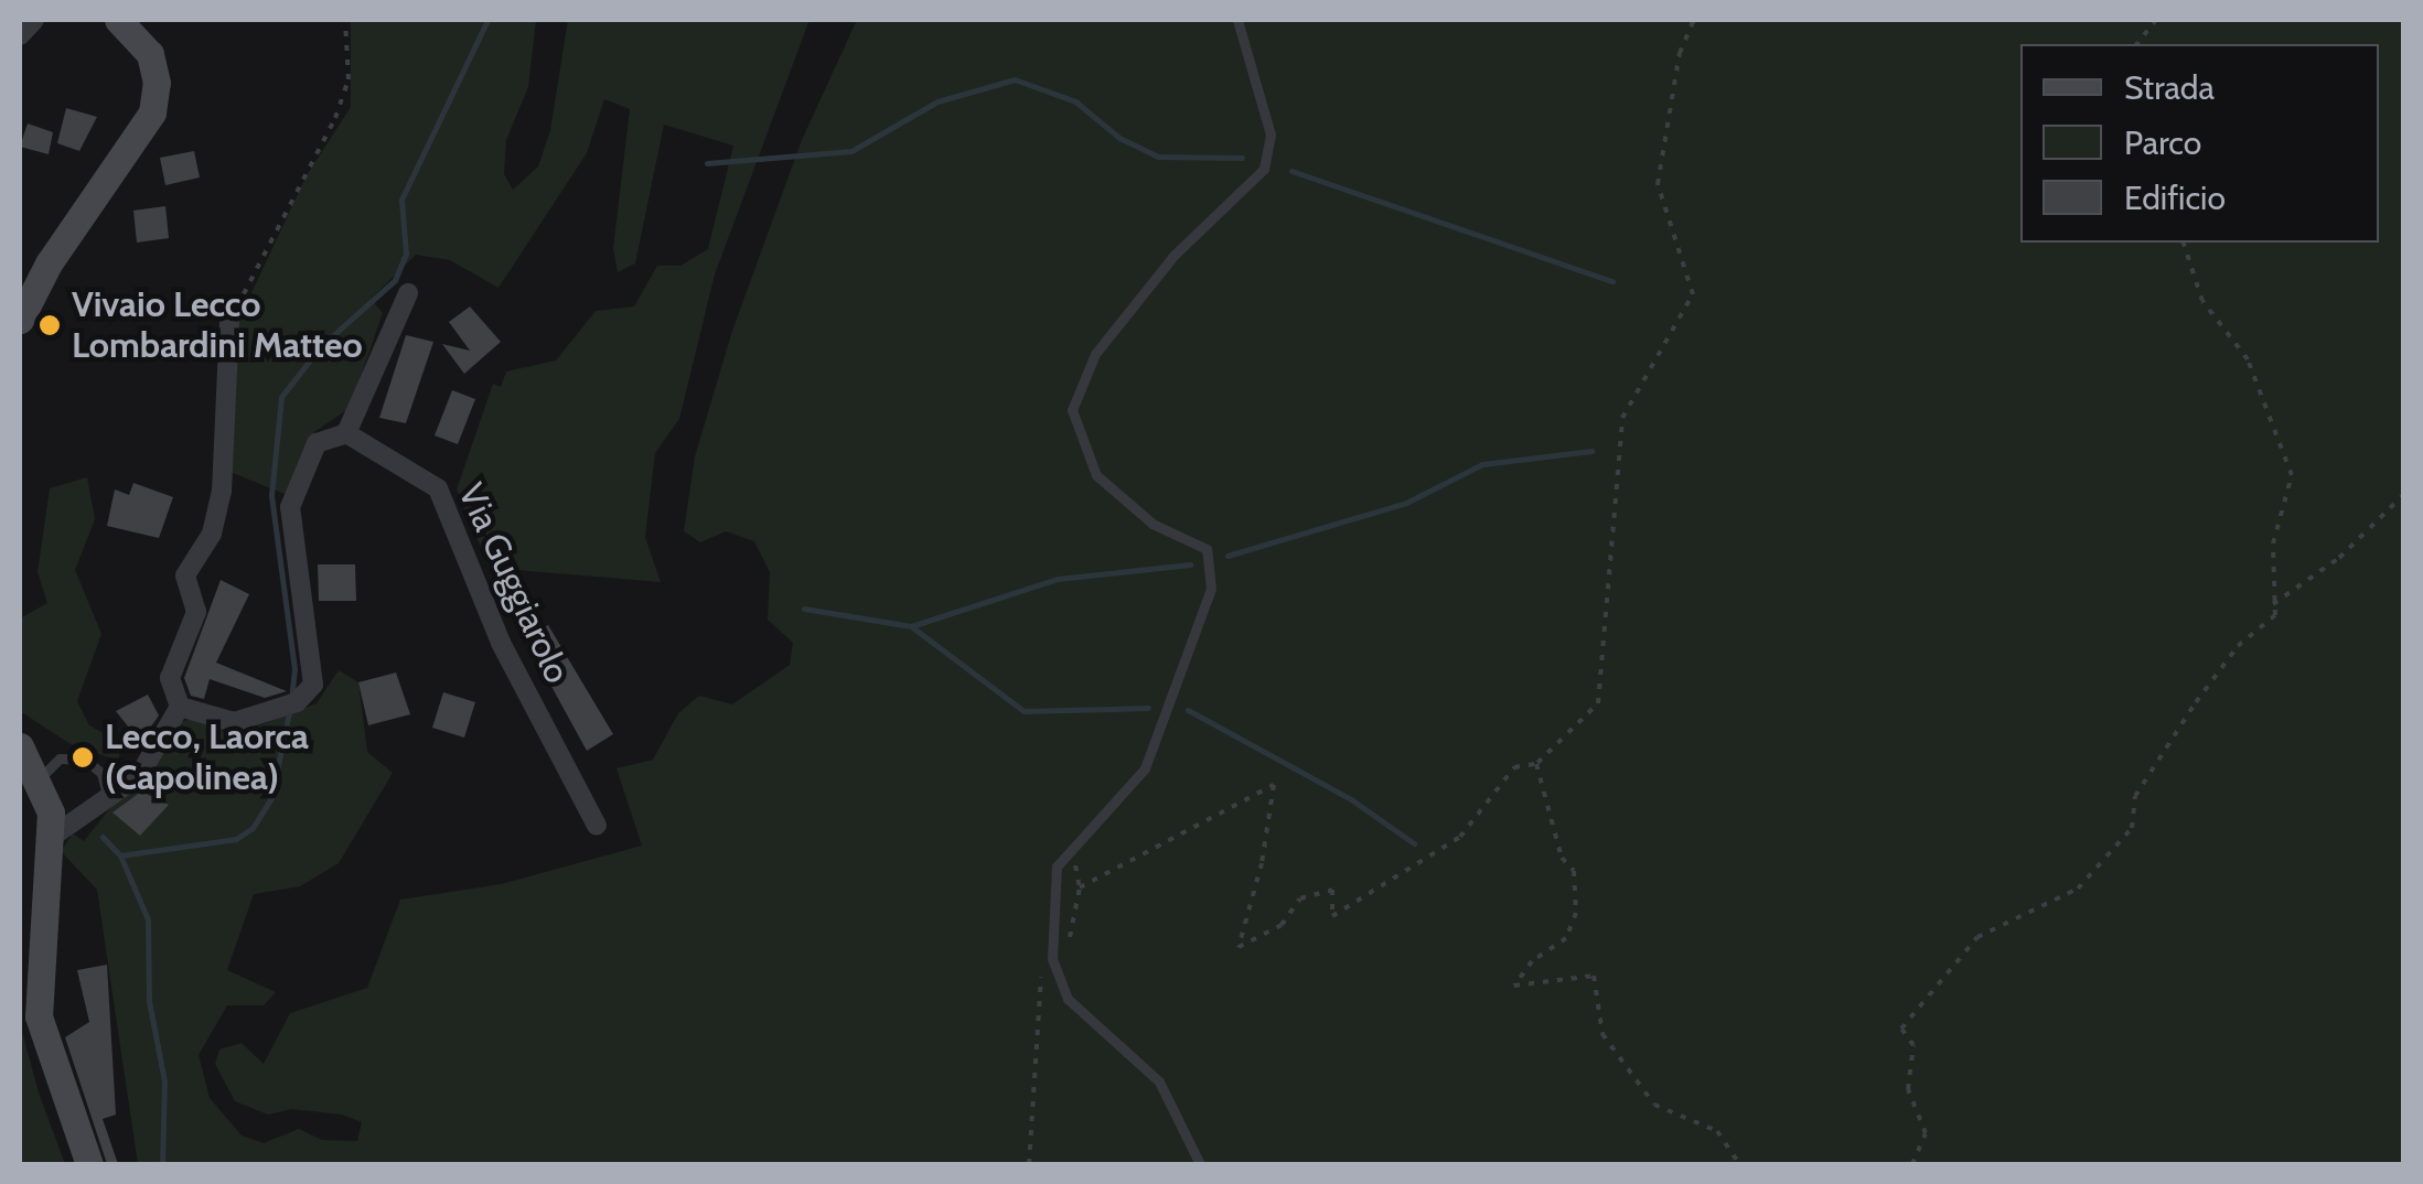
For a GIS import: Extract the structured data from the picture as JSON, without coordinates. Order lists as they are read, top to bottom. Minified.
{"streets":{"street":["Via Guggiarolo"]},"places":["Vivaio Lecco Lombardini Matteo","Lecco, Laorca (Capolinea)"],"legend":["Strada","Parco","Edificio"]}
